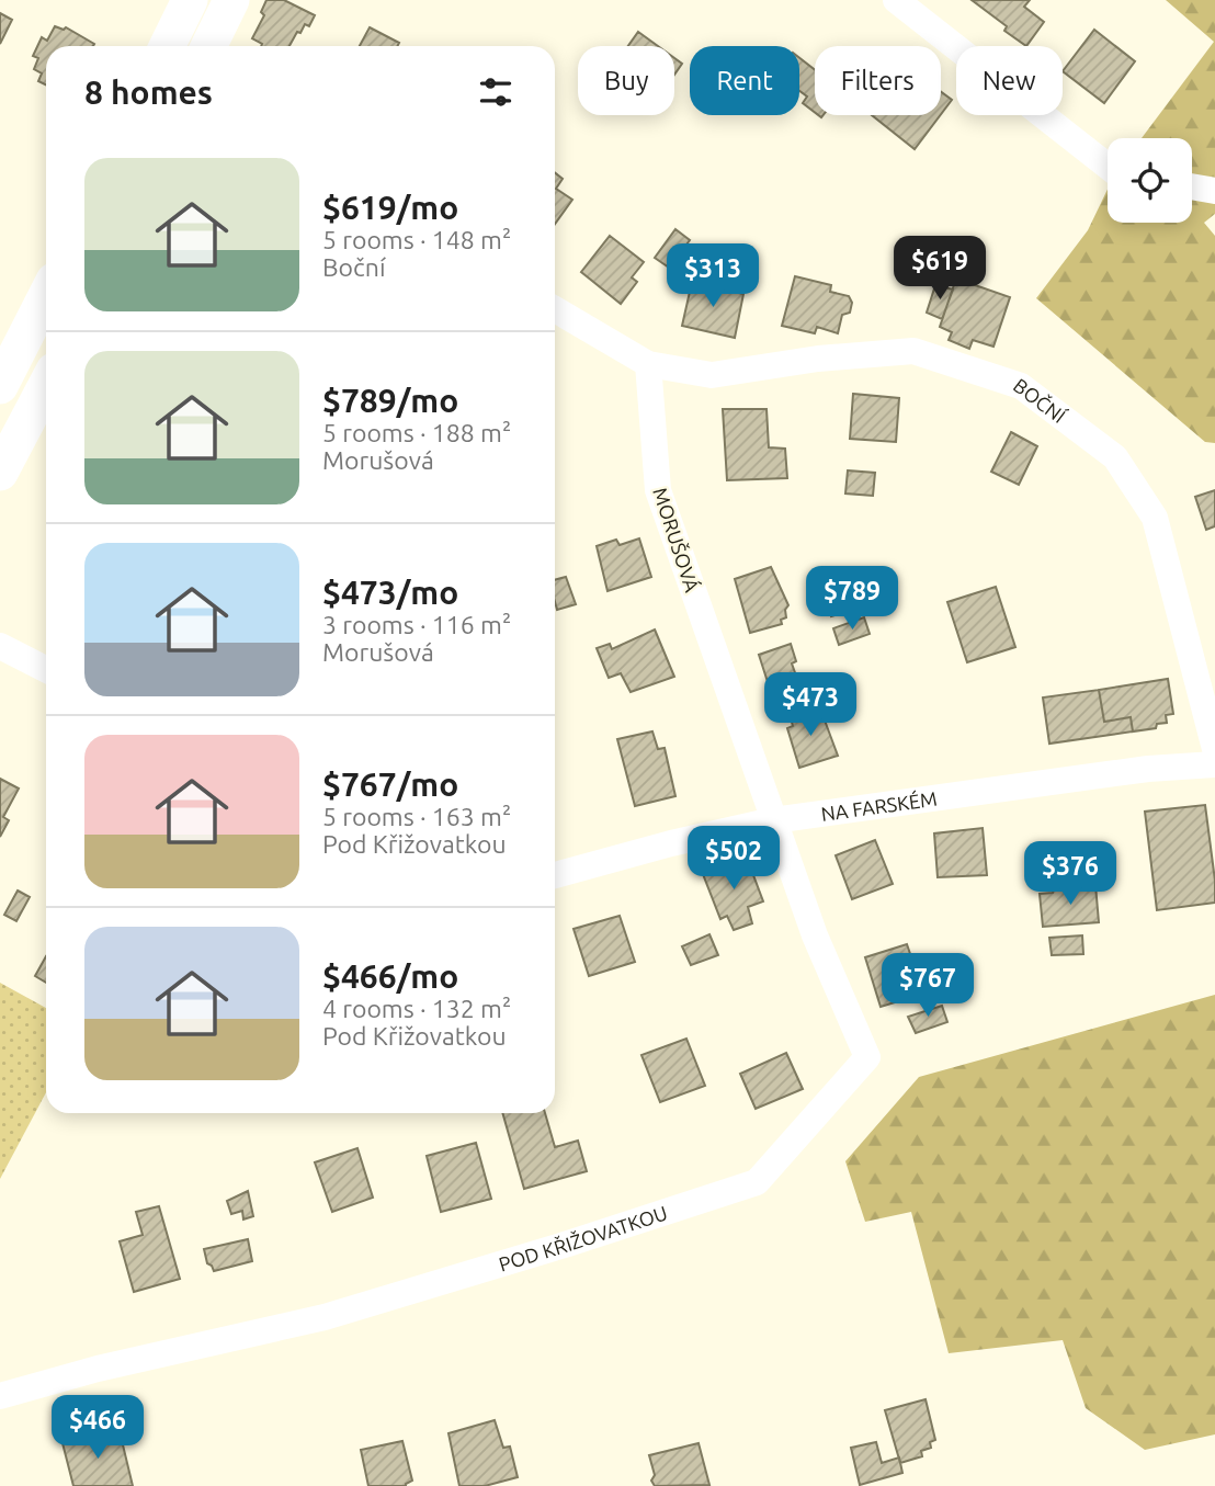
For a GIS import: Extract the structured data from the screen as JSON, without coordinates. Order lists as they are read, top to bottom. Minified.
{"streets":{"street":["BOČNÍ","MORUŠOVÁ","NA FARSKÉM","POD KŘIŽOVATKOU"]},"crossings":[["BOČNÍ","MORUŠOVÁ"],["MORUŠOVÁ","NA FARSKÉM"],["MORUŠOVÁ","POD KŘIŽOVATKOU"],["NA FARSKÉM","POD KŘIŽOVATKOU"]],"page":{"chip":["Buy","Rent","Filters","New"],"heading":"8 homes","list":[{"name":"$619/mo","note":"5 rooms · 148 m² · Boční"},{"name":"$789/mo","note":"5 rooms · 188 m² · Morušová"},{"name":"$473/mo","note":"3 rooms · 116 m² · Morušová"},{"name":"$767/mo","note":"5 rooms · 163 m² · Pod Křižovatkou"},{"name":"$466/mo","note":"4 rooms · 132 m² · Pod Křižovatkou"}],"price":["$619","$313","$789","$473","$502","$376","$767","$466"]}}
